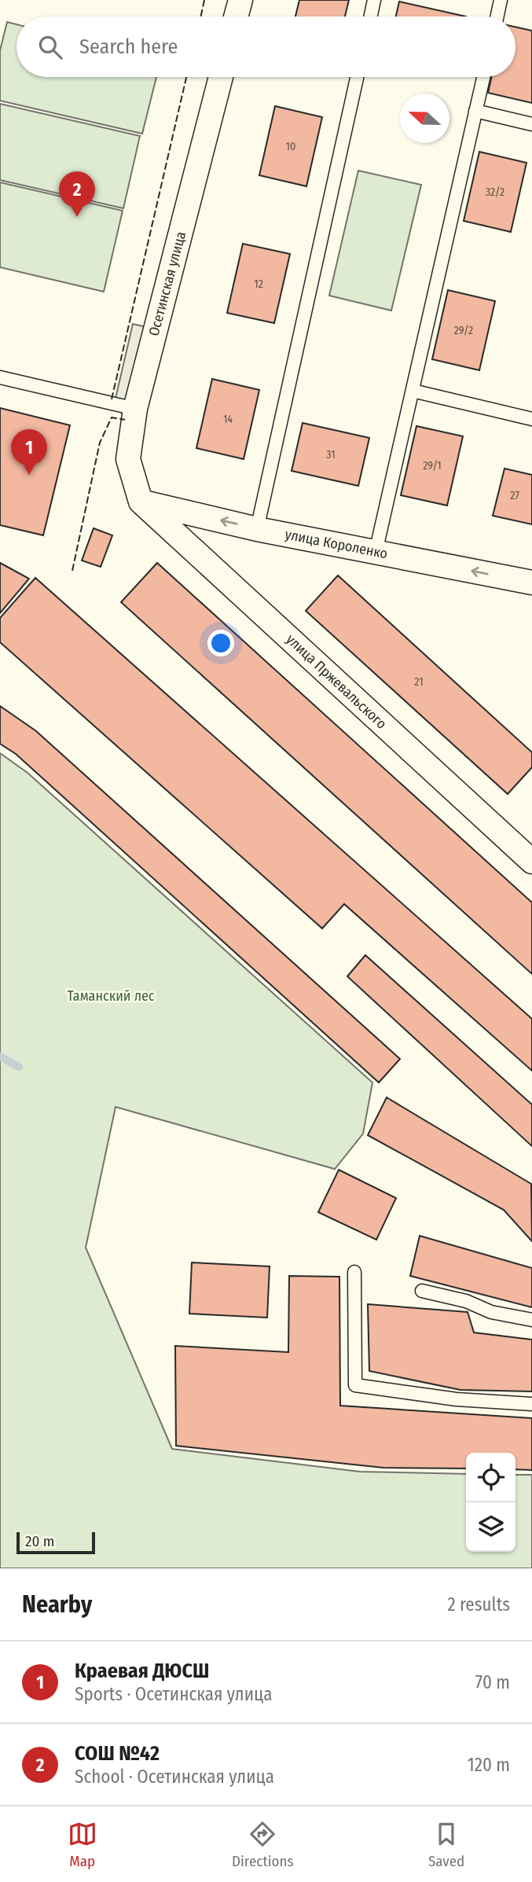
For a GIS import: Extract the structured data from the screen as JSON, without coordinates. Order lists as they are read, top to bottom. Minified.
{"streets":{"street":["Осетинская улица","улица Короленко","улица Пржевальского"]},"crossings":[["Осетинская улица","улица Короленко"],["Осетинская улица","улица Пржевальского"],["улица Короленко","улица Пржевальского"]],"one_way":["улица Короленко"],"parks":["Таманский лес"],"house_numbers":["10","32/2","12","29/2","14","31","29/1","27","21"],"scale_bar":"20 m","north":"left","page":{"search":"Search here","pins":["2","1"],"scale":"20 m","heading":["Nearby","2 results"],"list":[{"mark":"1","name":"Краевая ДЮСШ","note":"Sports · Осетинская улица","value":"70 m"},{"mark":"2","name":"СОШ №42","note":"School · Осетинская улица","value":"120 m"}],"nav":["Map","Directions","Saved"]}}
